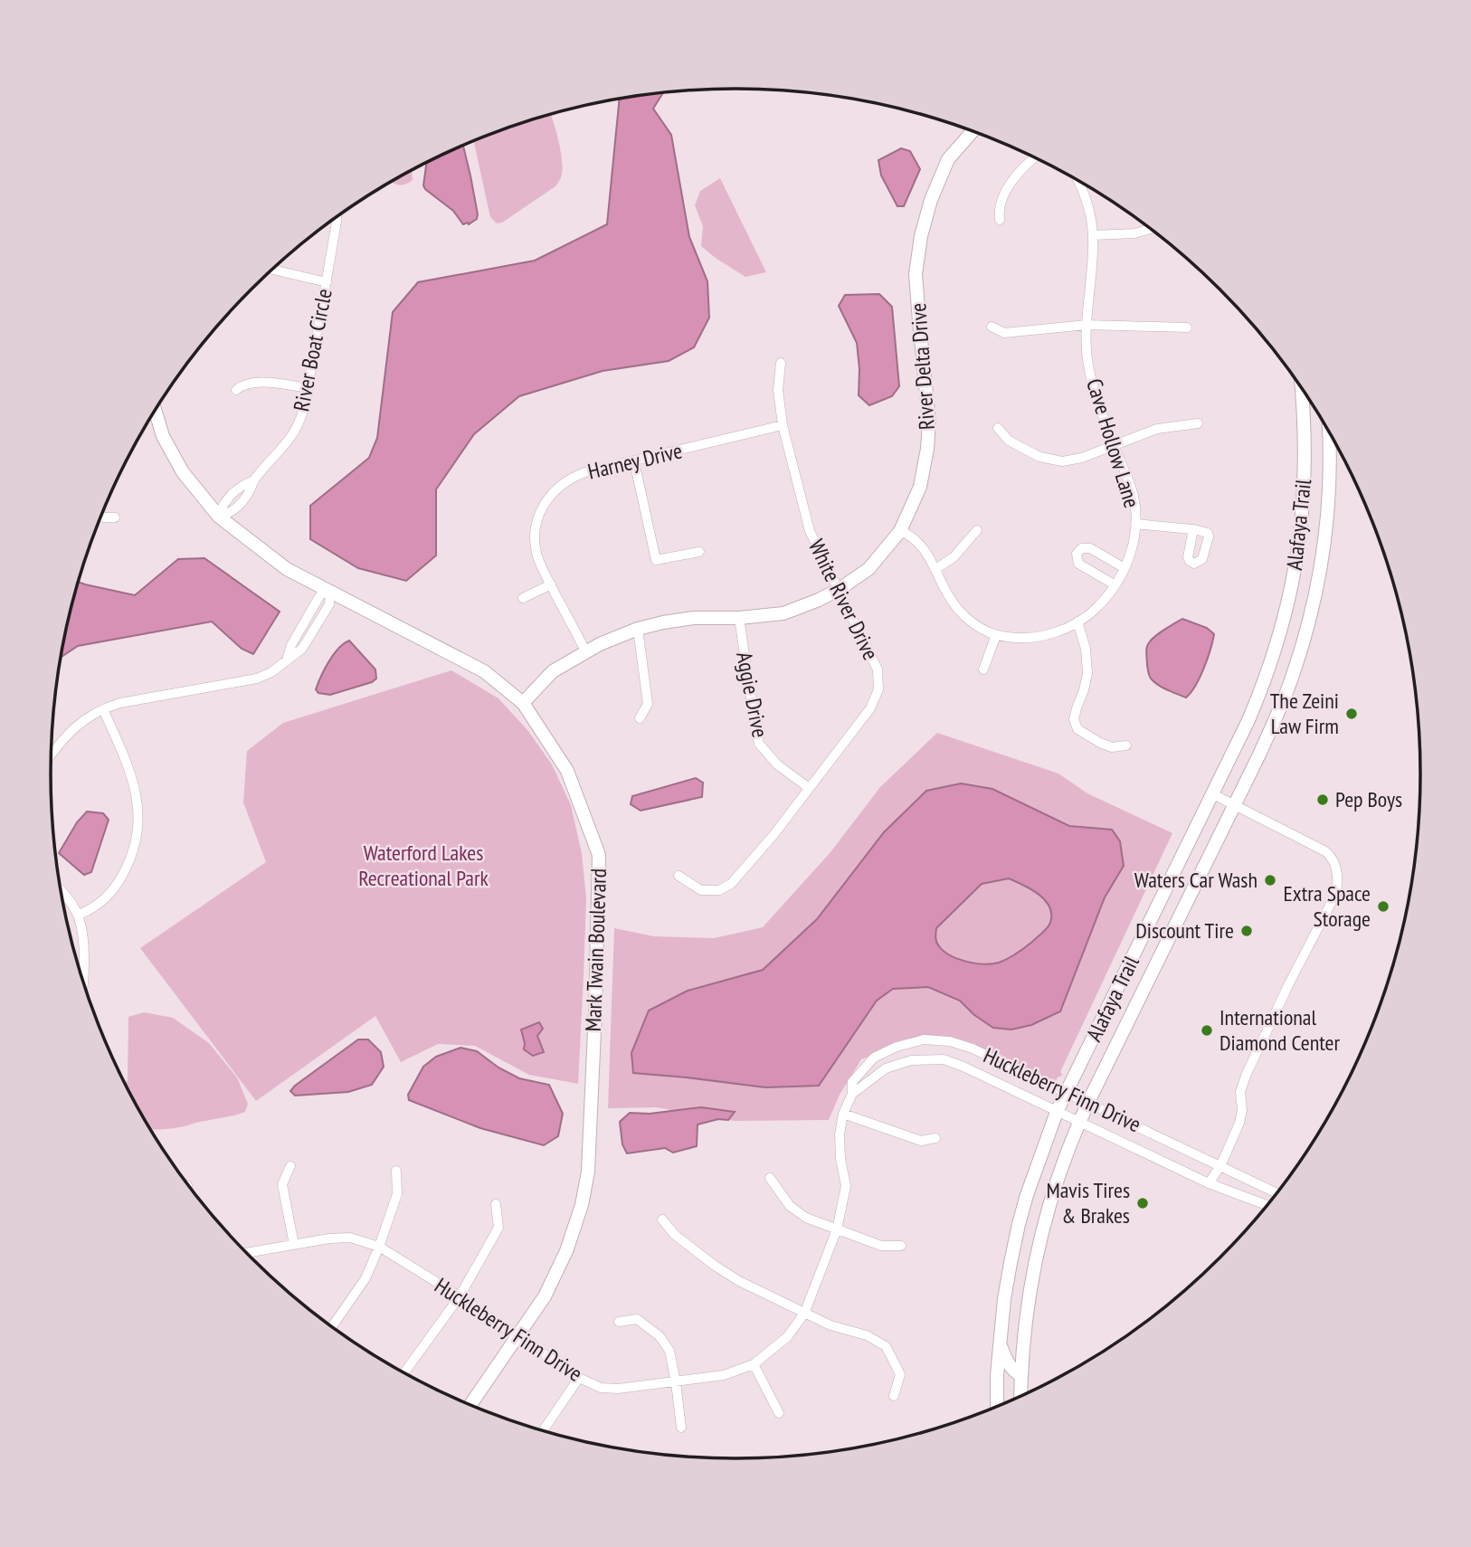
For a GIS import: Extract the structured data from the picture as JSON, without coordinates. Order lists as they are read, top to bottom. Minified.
{"streets":{"main road":["River Delta Drive","Alafaya Trail","Mark Twain Boulevard"],"street":["River Boat Circle","Cave Hollow Lane","Harney Drive","White River Drive","Aggie Drive","Huckleberry Finn Drive"]},"crossings":[["River Boat Circle","Mark Twain Boulevard"],["River Delta Drive","Cave Hollow Lane"],["River Delta Drive","Harney Drive"],["River Delta Drive","White River Drive"],["River Delta Drive","Aggie Drive"],["River Delta Drive","Mark Twain Boulevard"],["Harney Drive","White River Drive"],["Alafaya Trail","Huckleberry Finn Drive"],["White River Drive","Aggie Drive"],["Mark Twain Boulevard","Huckleberry Finn Drive"]],"parks":["Waterford Lakes Recreational Park"],"places":["The Zeini Law Firm","Pep Boys","Waters Car Wash","Extra Space Storage","Discount Tire","International Diamond Center","Mavis Tires & Brakes"]}
